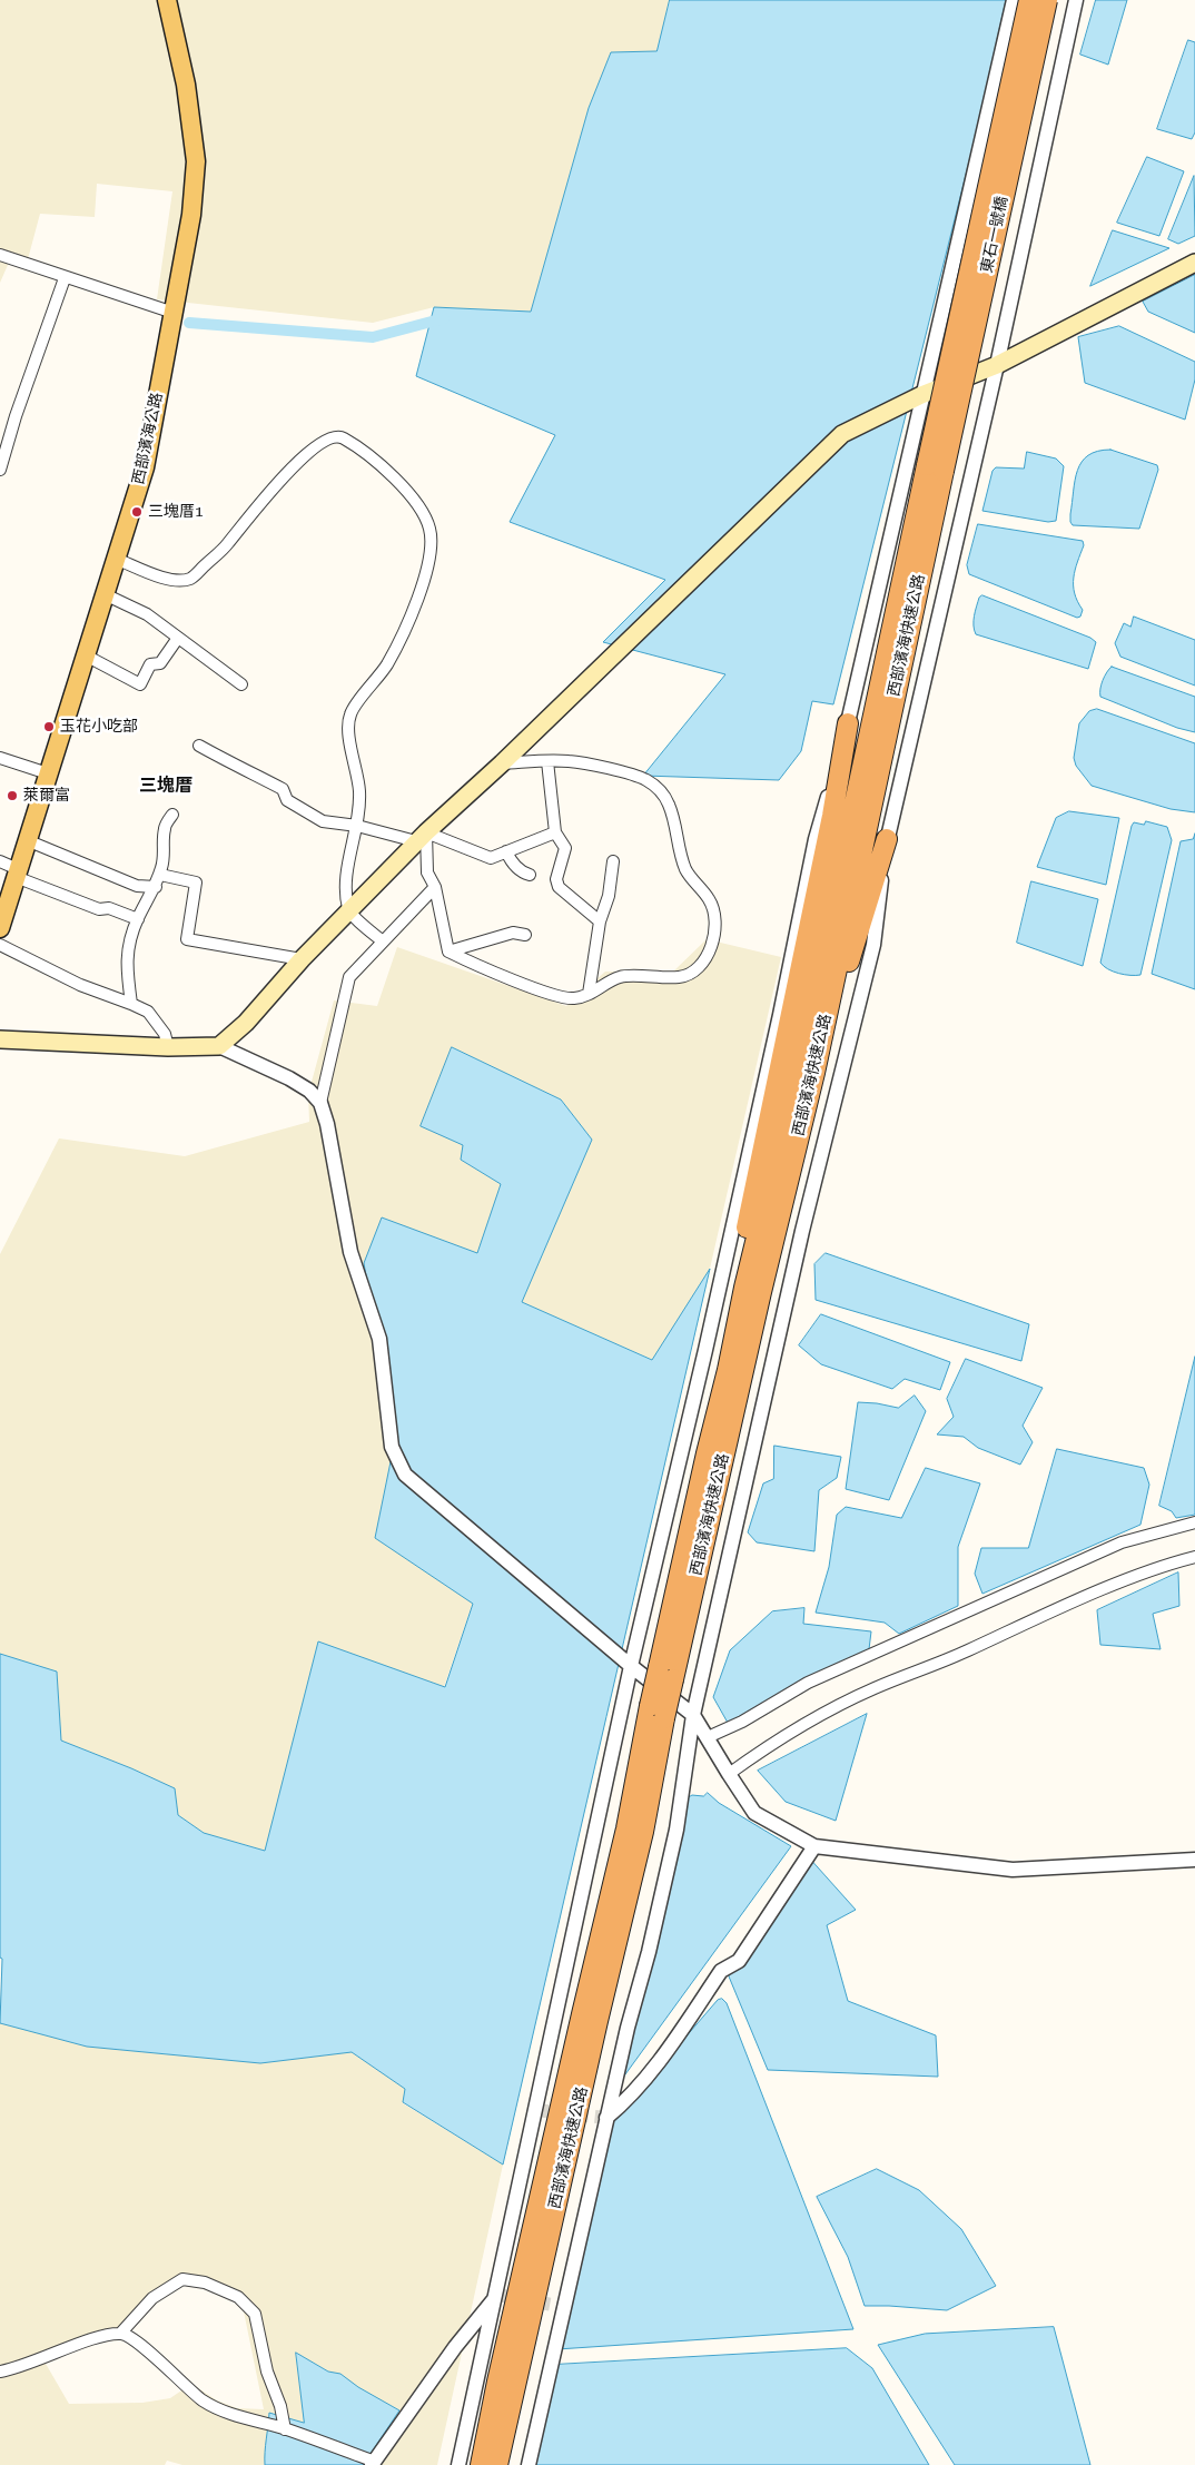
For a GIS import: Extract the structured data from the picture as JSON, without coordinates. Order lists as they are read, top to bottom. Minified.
{"streets":{"highway":["東石一號橋","西部濱海快速公路"],"main road":["西部濱海公路"]},"crossings":[["東石一號橋","西部濱海快速公路"]],"districts":["三塊厝"],"places":["三塊厝1","玉花小吃部","萊爾富"]}
